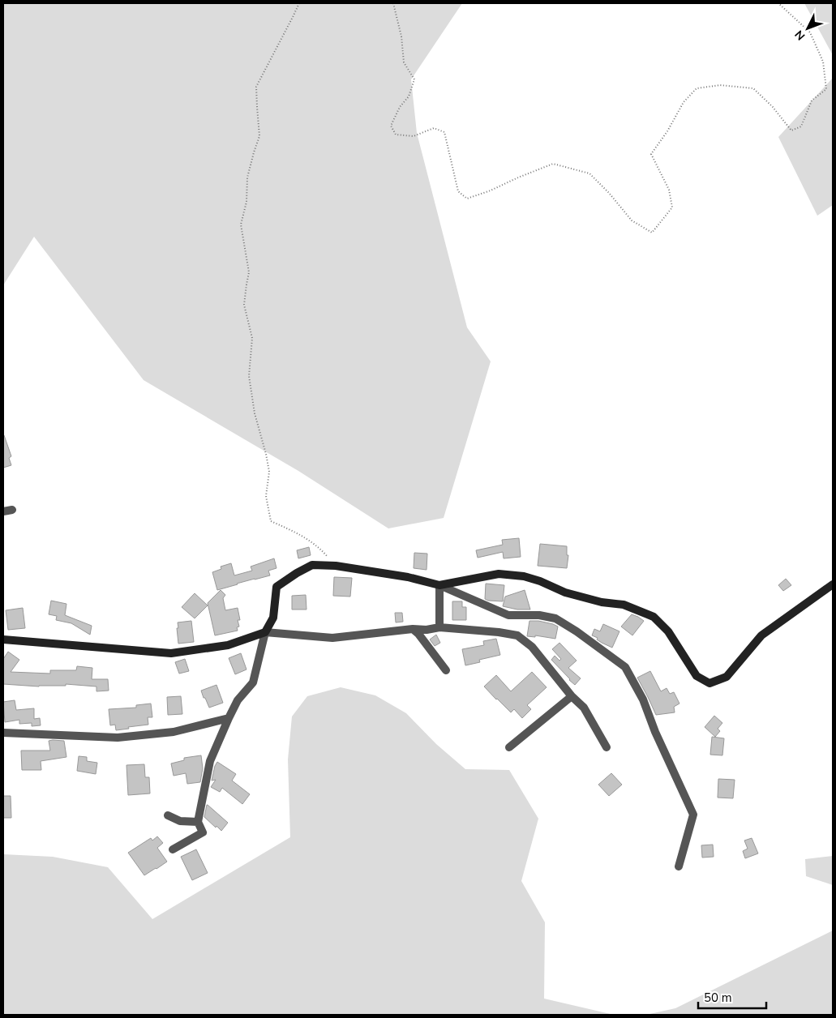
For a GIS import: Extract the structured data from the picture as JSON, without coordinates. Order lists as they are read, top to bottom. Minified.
{"scale_bar":"50 m","north":"bottom left"}
